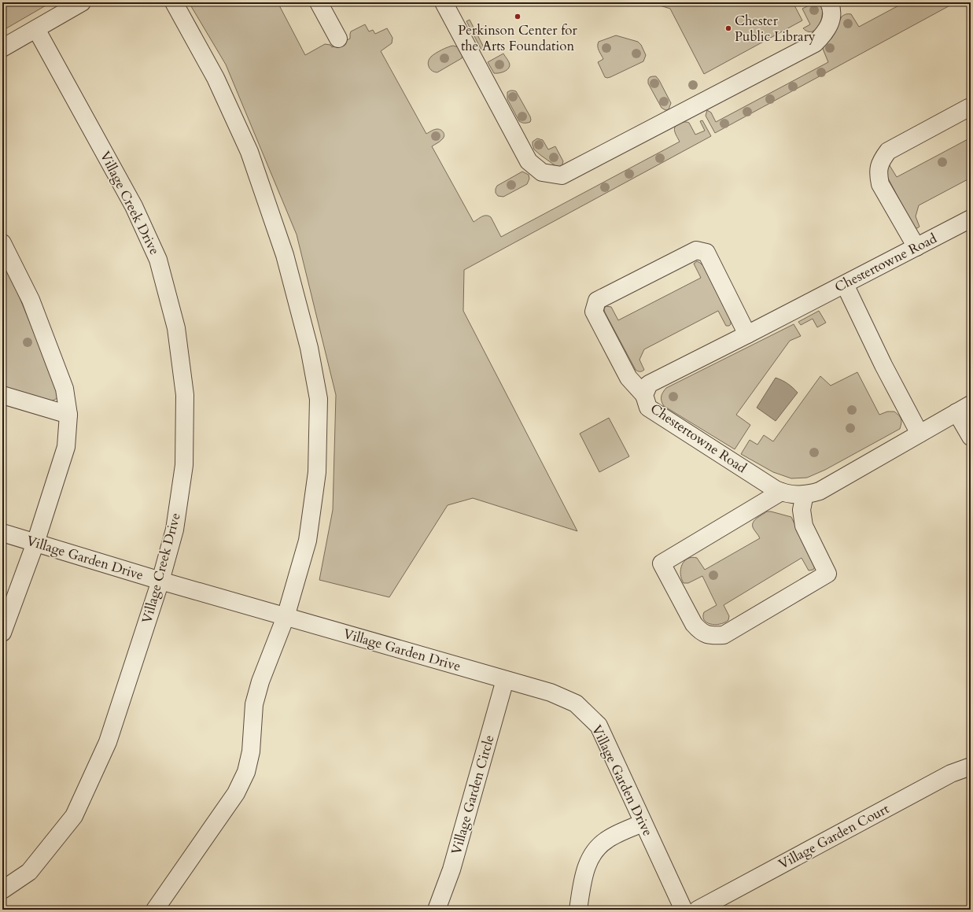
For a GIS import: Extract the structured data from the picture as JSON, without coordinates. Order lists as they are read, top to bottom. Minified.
{"streets":{"street":["Village Creek Drive","Chestertowne Road","Village Garden Drive","Village Garden Circle","Village Garden Court"]},"crossings":[["Village Creek Drive","Village Garden Drive"],["Village Garden Drive","Village Garden Circle"]],"places":["Perkinson Center for the Arts Foundation","Chester Public Library"]}
